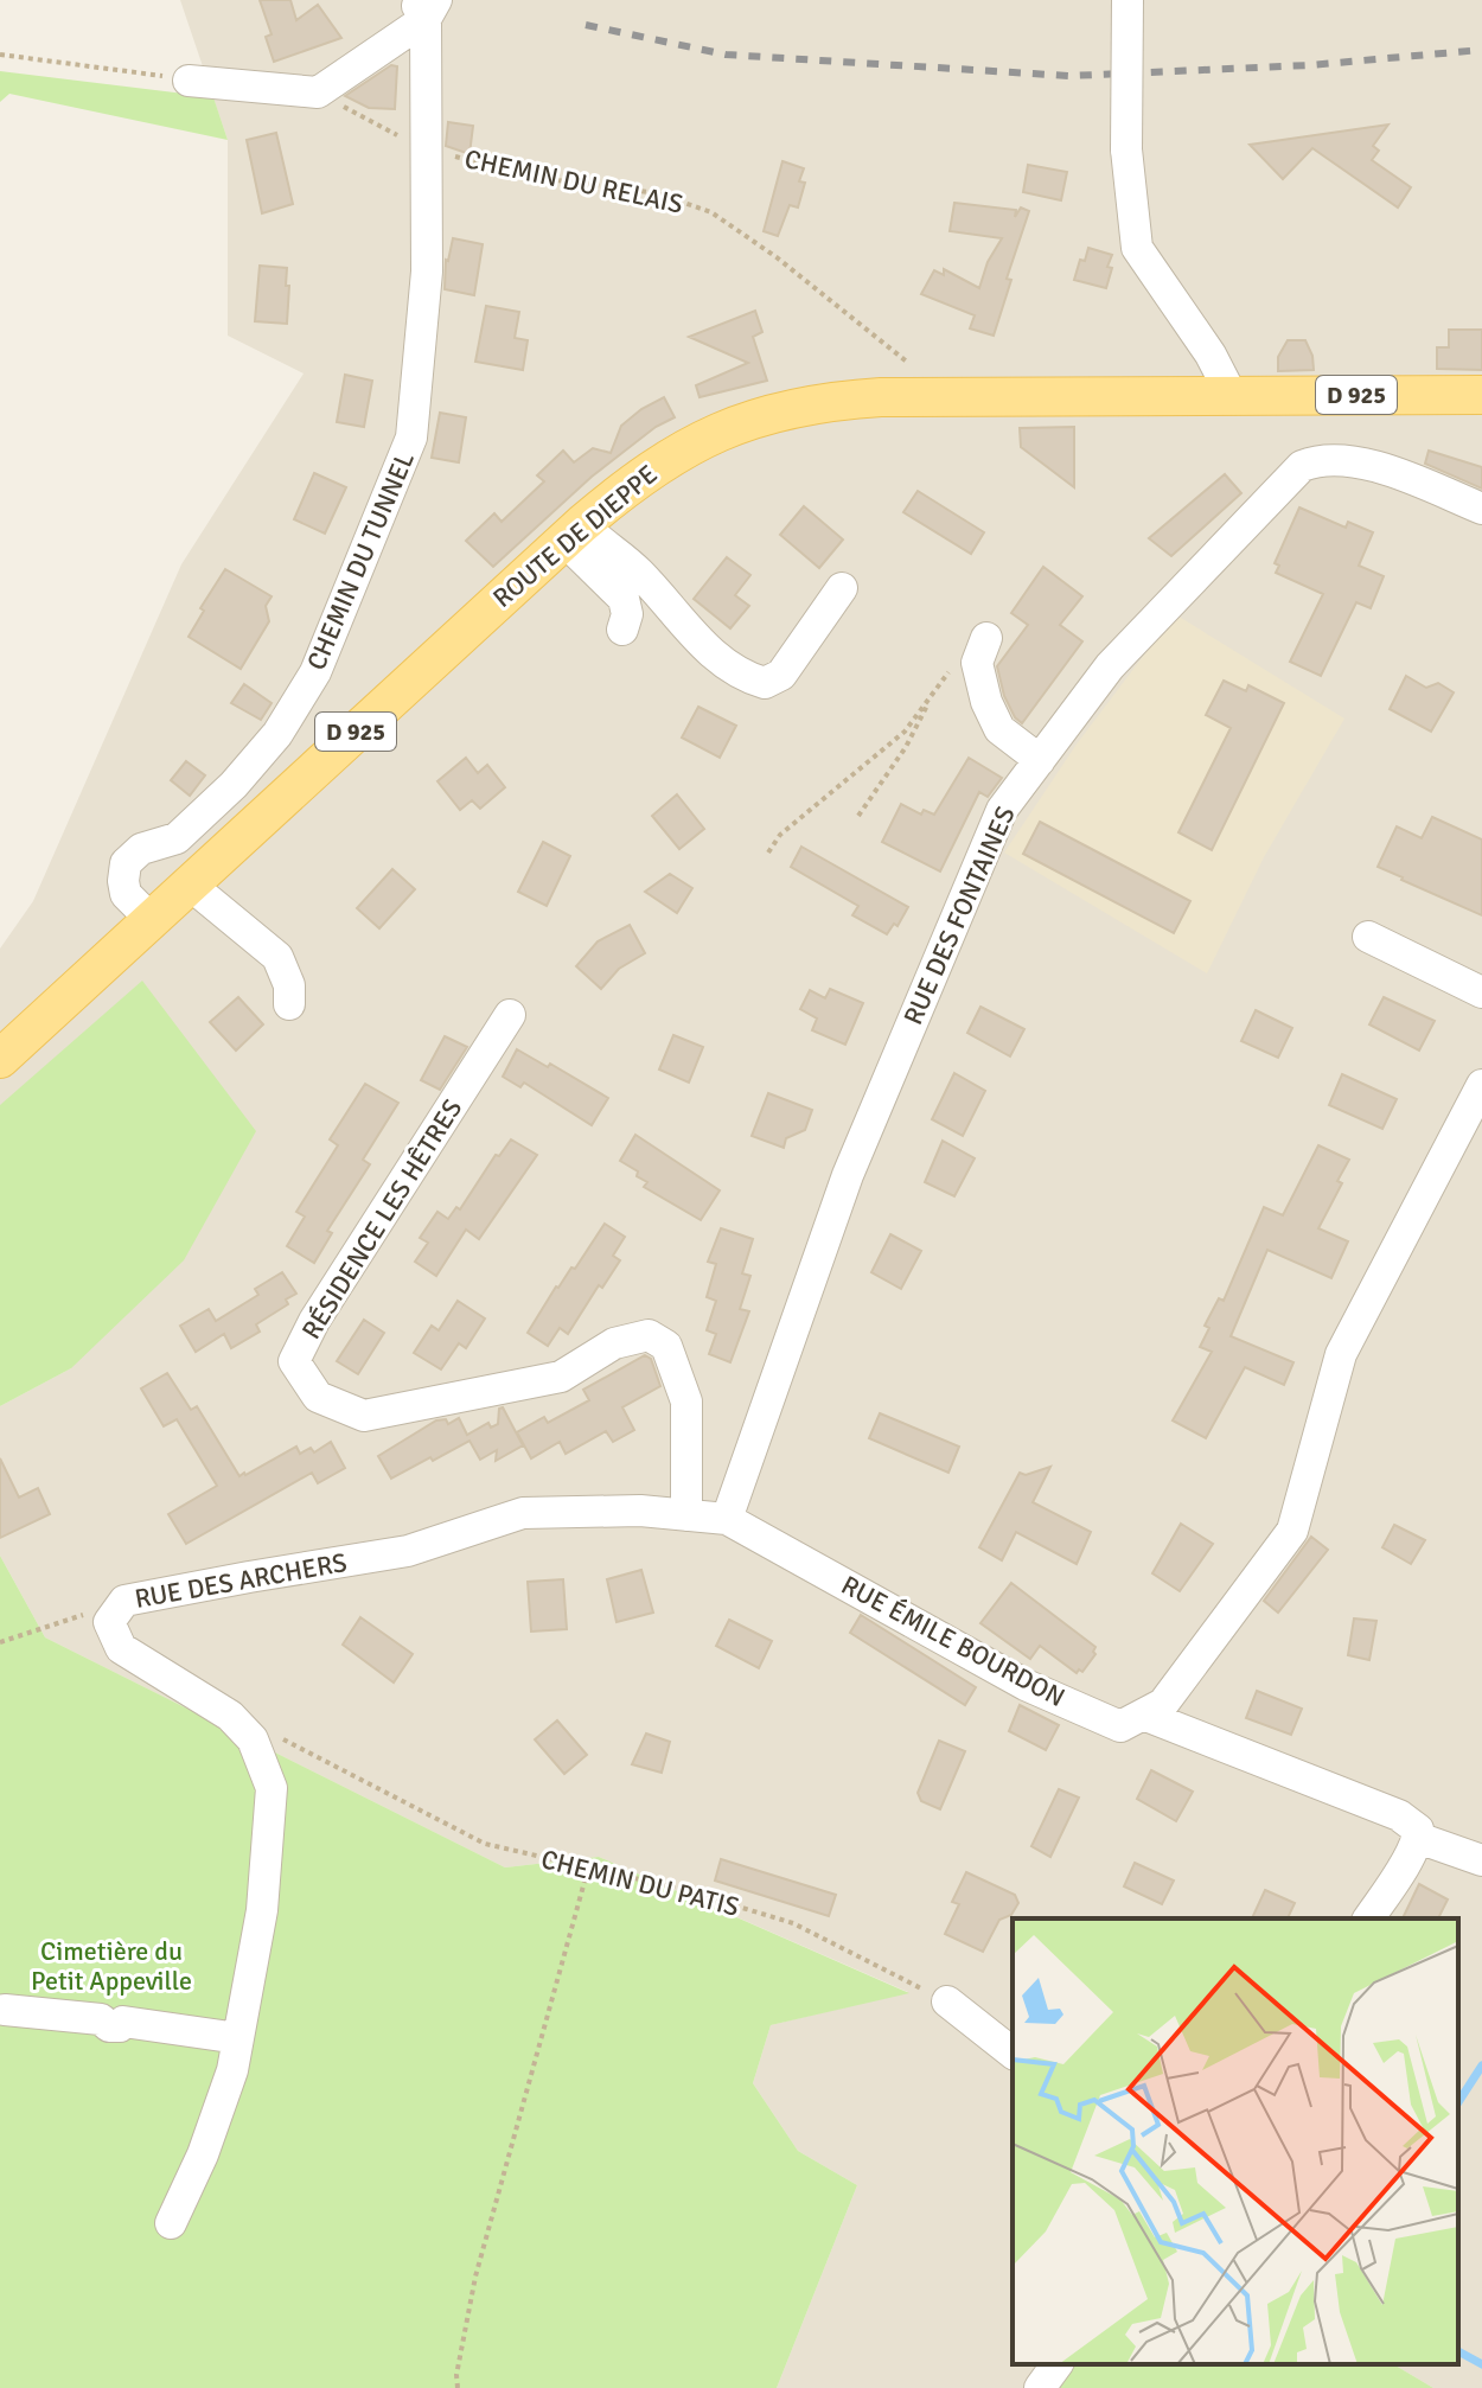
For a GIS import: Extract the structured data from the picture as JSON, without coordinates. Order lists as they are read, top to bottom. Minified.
{"streets":{"main road":["D 925","ROUTE DE DIEPPE"],"street":["CHEMIN DU TUNNEL","RUE DES FONTAINES","RÉSIDENCE LES HÊTRES","RUE DES ARCHERS","RUE ÉMILE BOURDON"],"path":["CHEMIN DU RELAIS","CHEMIN DU PATIS"]},"crossings":[["CHEMIN DU RELAIS","CHEMIN DU TUNNEL"],["ROUTE DE DIEPPE","CHEMIN DU TUNNEL"],["RUE DES FONTAINES","RUE DES ARCHERS"],["RUE DES FONTAINES","RUE ÉMILE BOURDON"],["RÉSIDENCE LES HÊTRES","RUE DES ARCHERS"],["RUE DES ARCHERS","RUE ÉMILE BOURDON"],["RUE DES ARCHERS","CHEMIN DU PATIS"]],"parks":["Cimetière du Petit Appeville"]}
